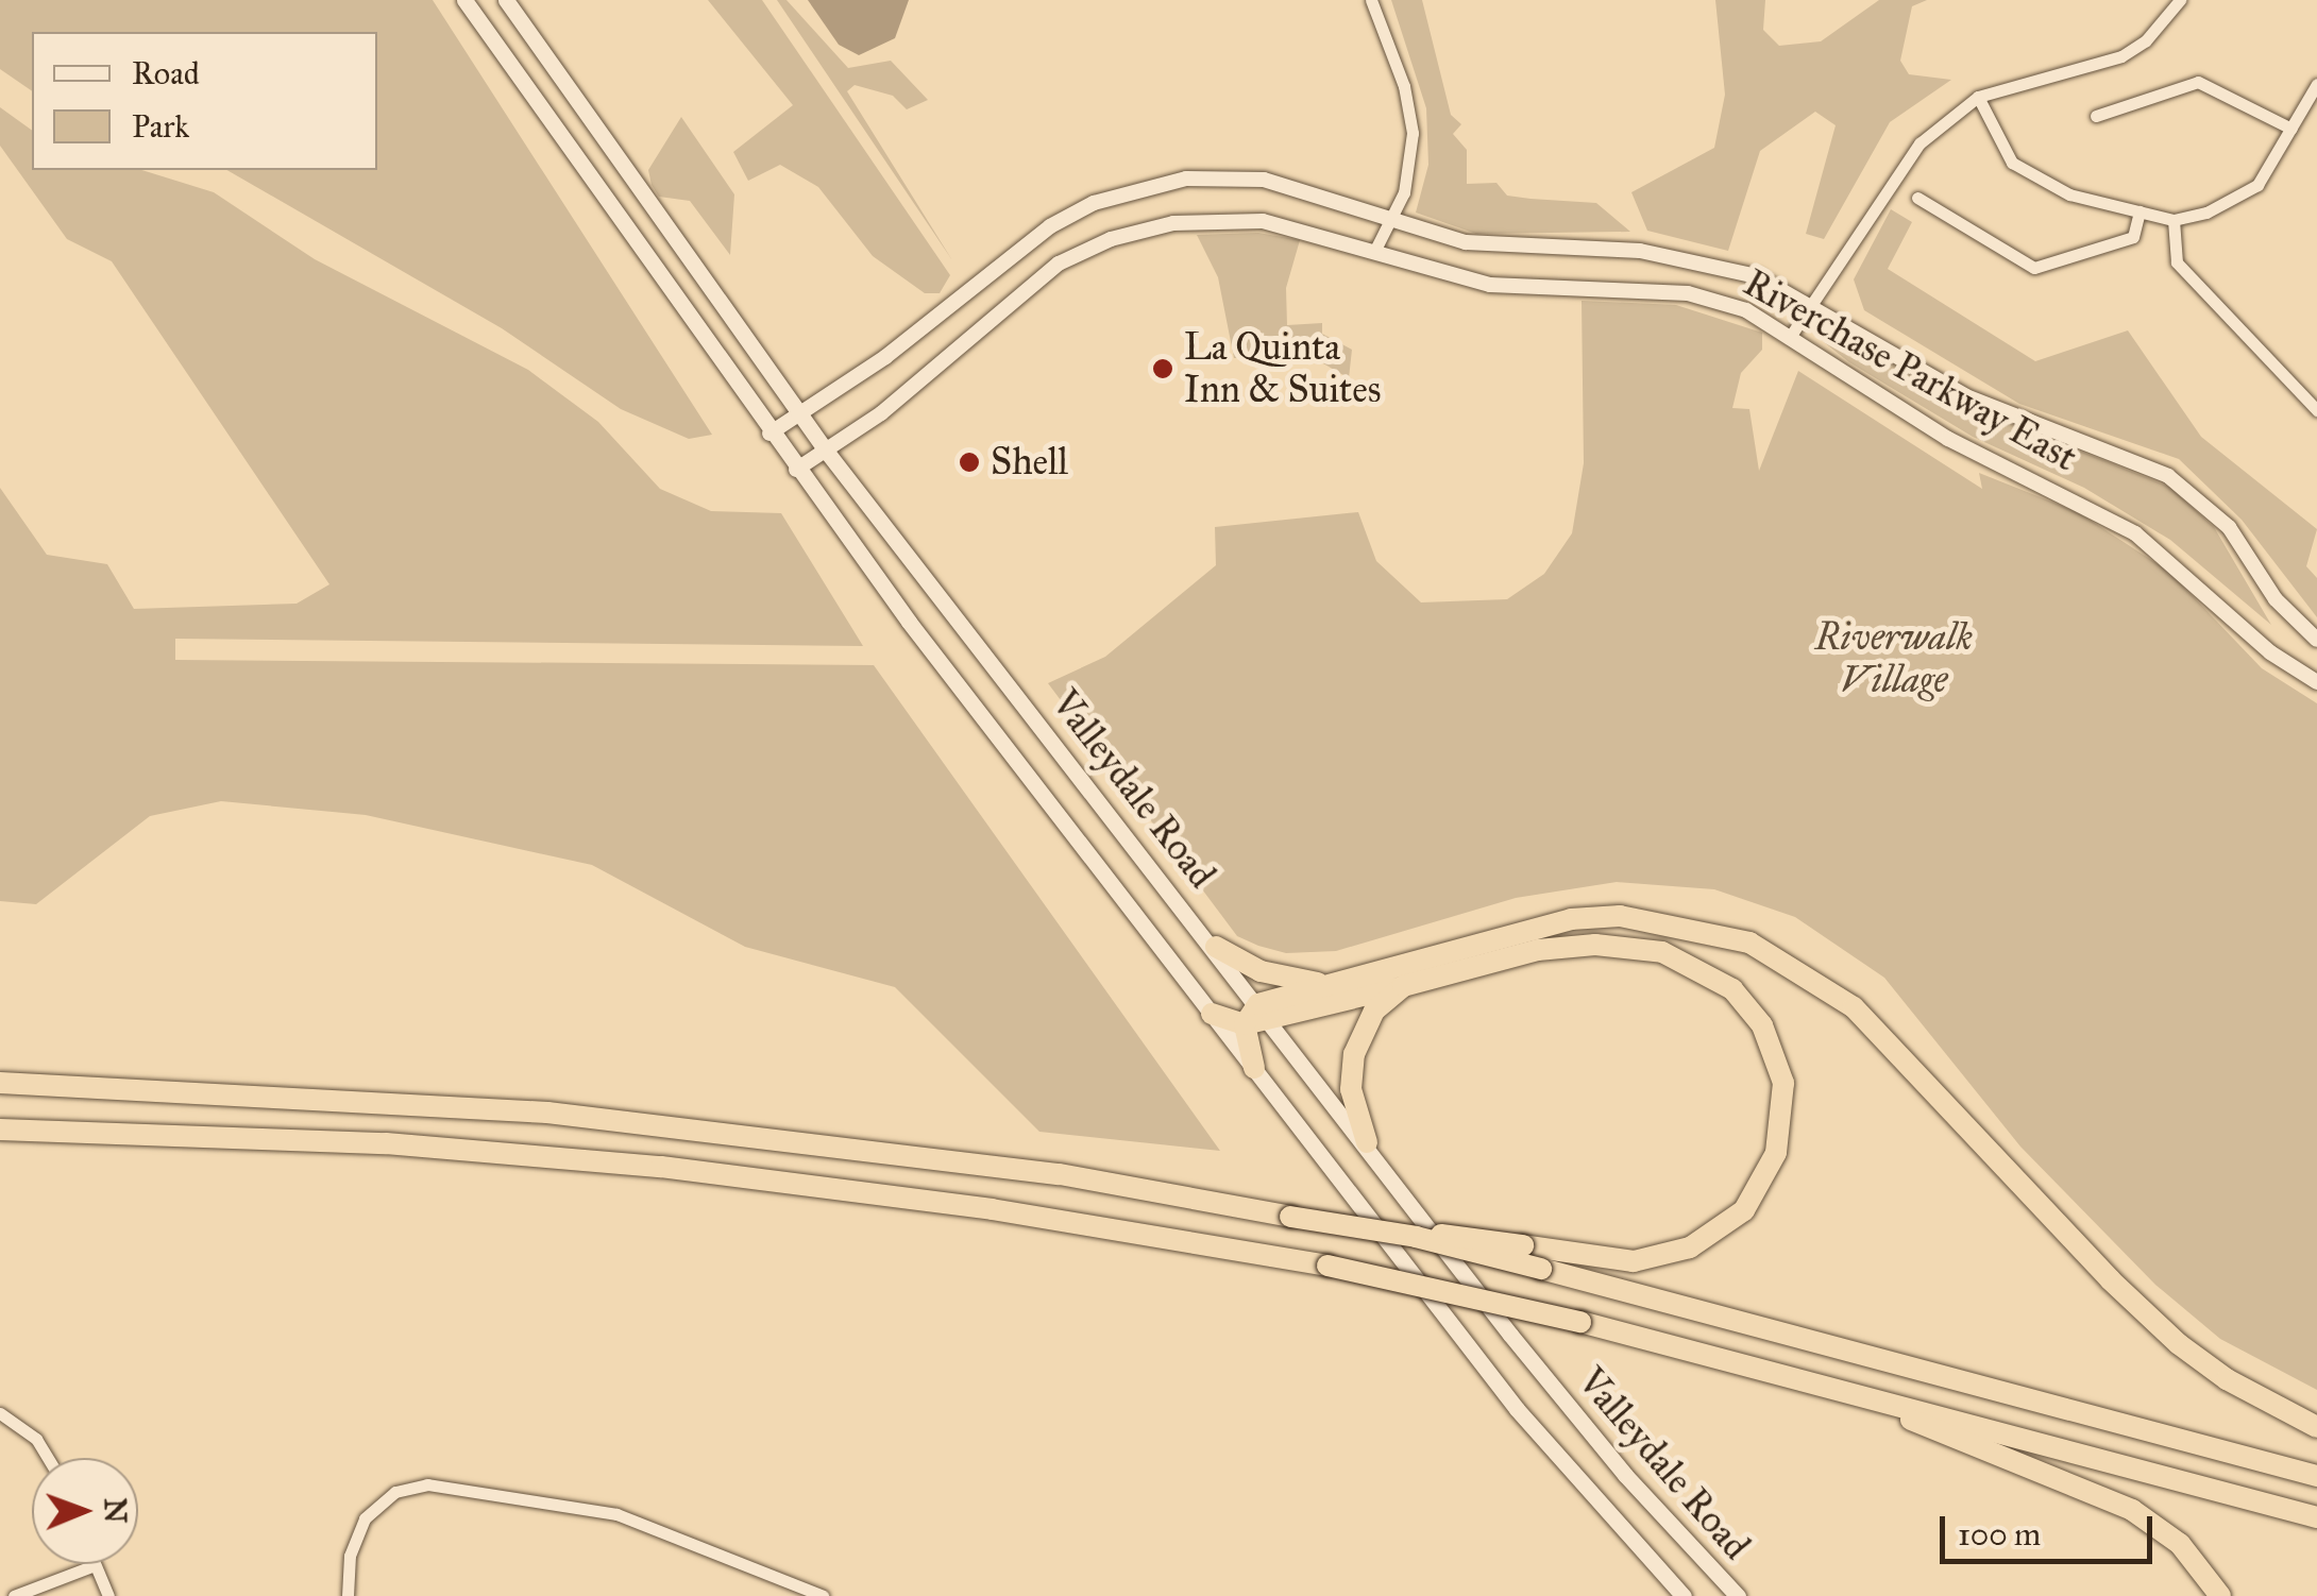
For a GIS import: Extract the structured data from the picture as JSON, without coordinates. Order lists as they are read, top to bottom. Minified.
{"streets":{"main road":["Valleydale Road"],"street":["Riverchase Parkway East"]},"crossings":[["Riverchase Parkway East","Valleydale Road"]],"parks":["Riverwalk Village"],"places":["La Quinta Inn & Suites","Shell"],"legend":["Road","Park"],"scale_bar":"100 m","north":"right"}
